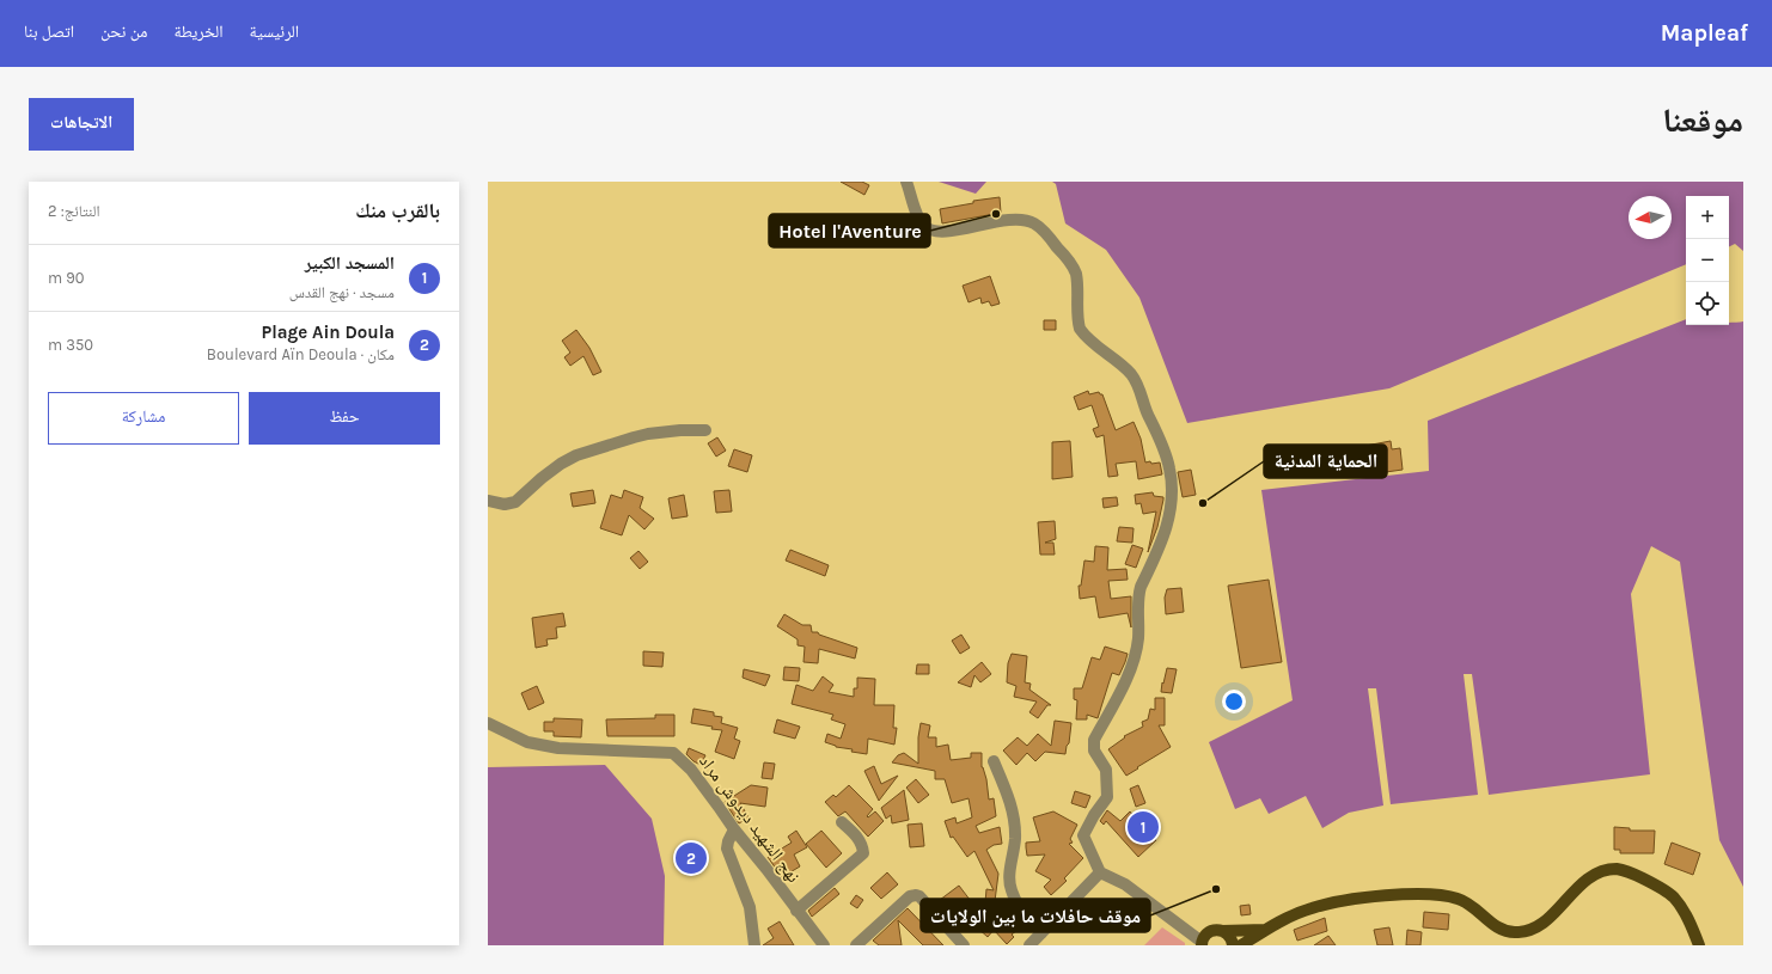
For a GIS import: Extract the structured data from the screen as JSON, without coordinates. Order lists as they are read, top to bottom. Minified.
{"streets":{"street":["نهج الشهيد ديدوش مراد"]},"places":["Hotel l'Aventure","الحماية المدنية","موقف حافلات ما بين الولايات"],"north":"left","page":{"header":"Mapleaf","nav":["الرئيسية","الخريطة","من نحن","اتصل بنا"],"title":"موقعنا","buttons":["الاتجاهات",["حفظ","مشاركة"]],"heading":["بالقرب منك","النتائج: 2"],"map_buttons":["+","−"],"list":[{"mark":"1","name":"المسجد الكبير","note":"مسجد · نهج القدس","value":"90 m"},{"mark":"2","name":"Plage Ain Doula","note":"مكان · Boulevard Aïn Deoula","value":"350 m"}],"pins":["1","2"]}}
